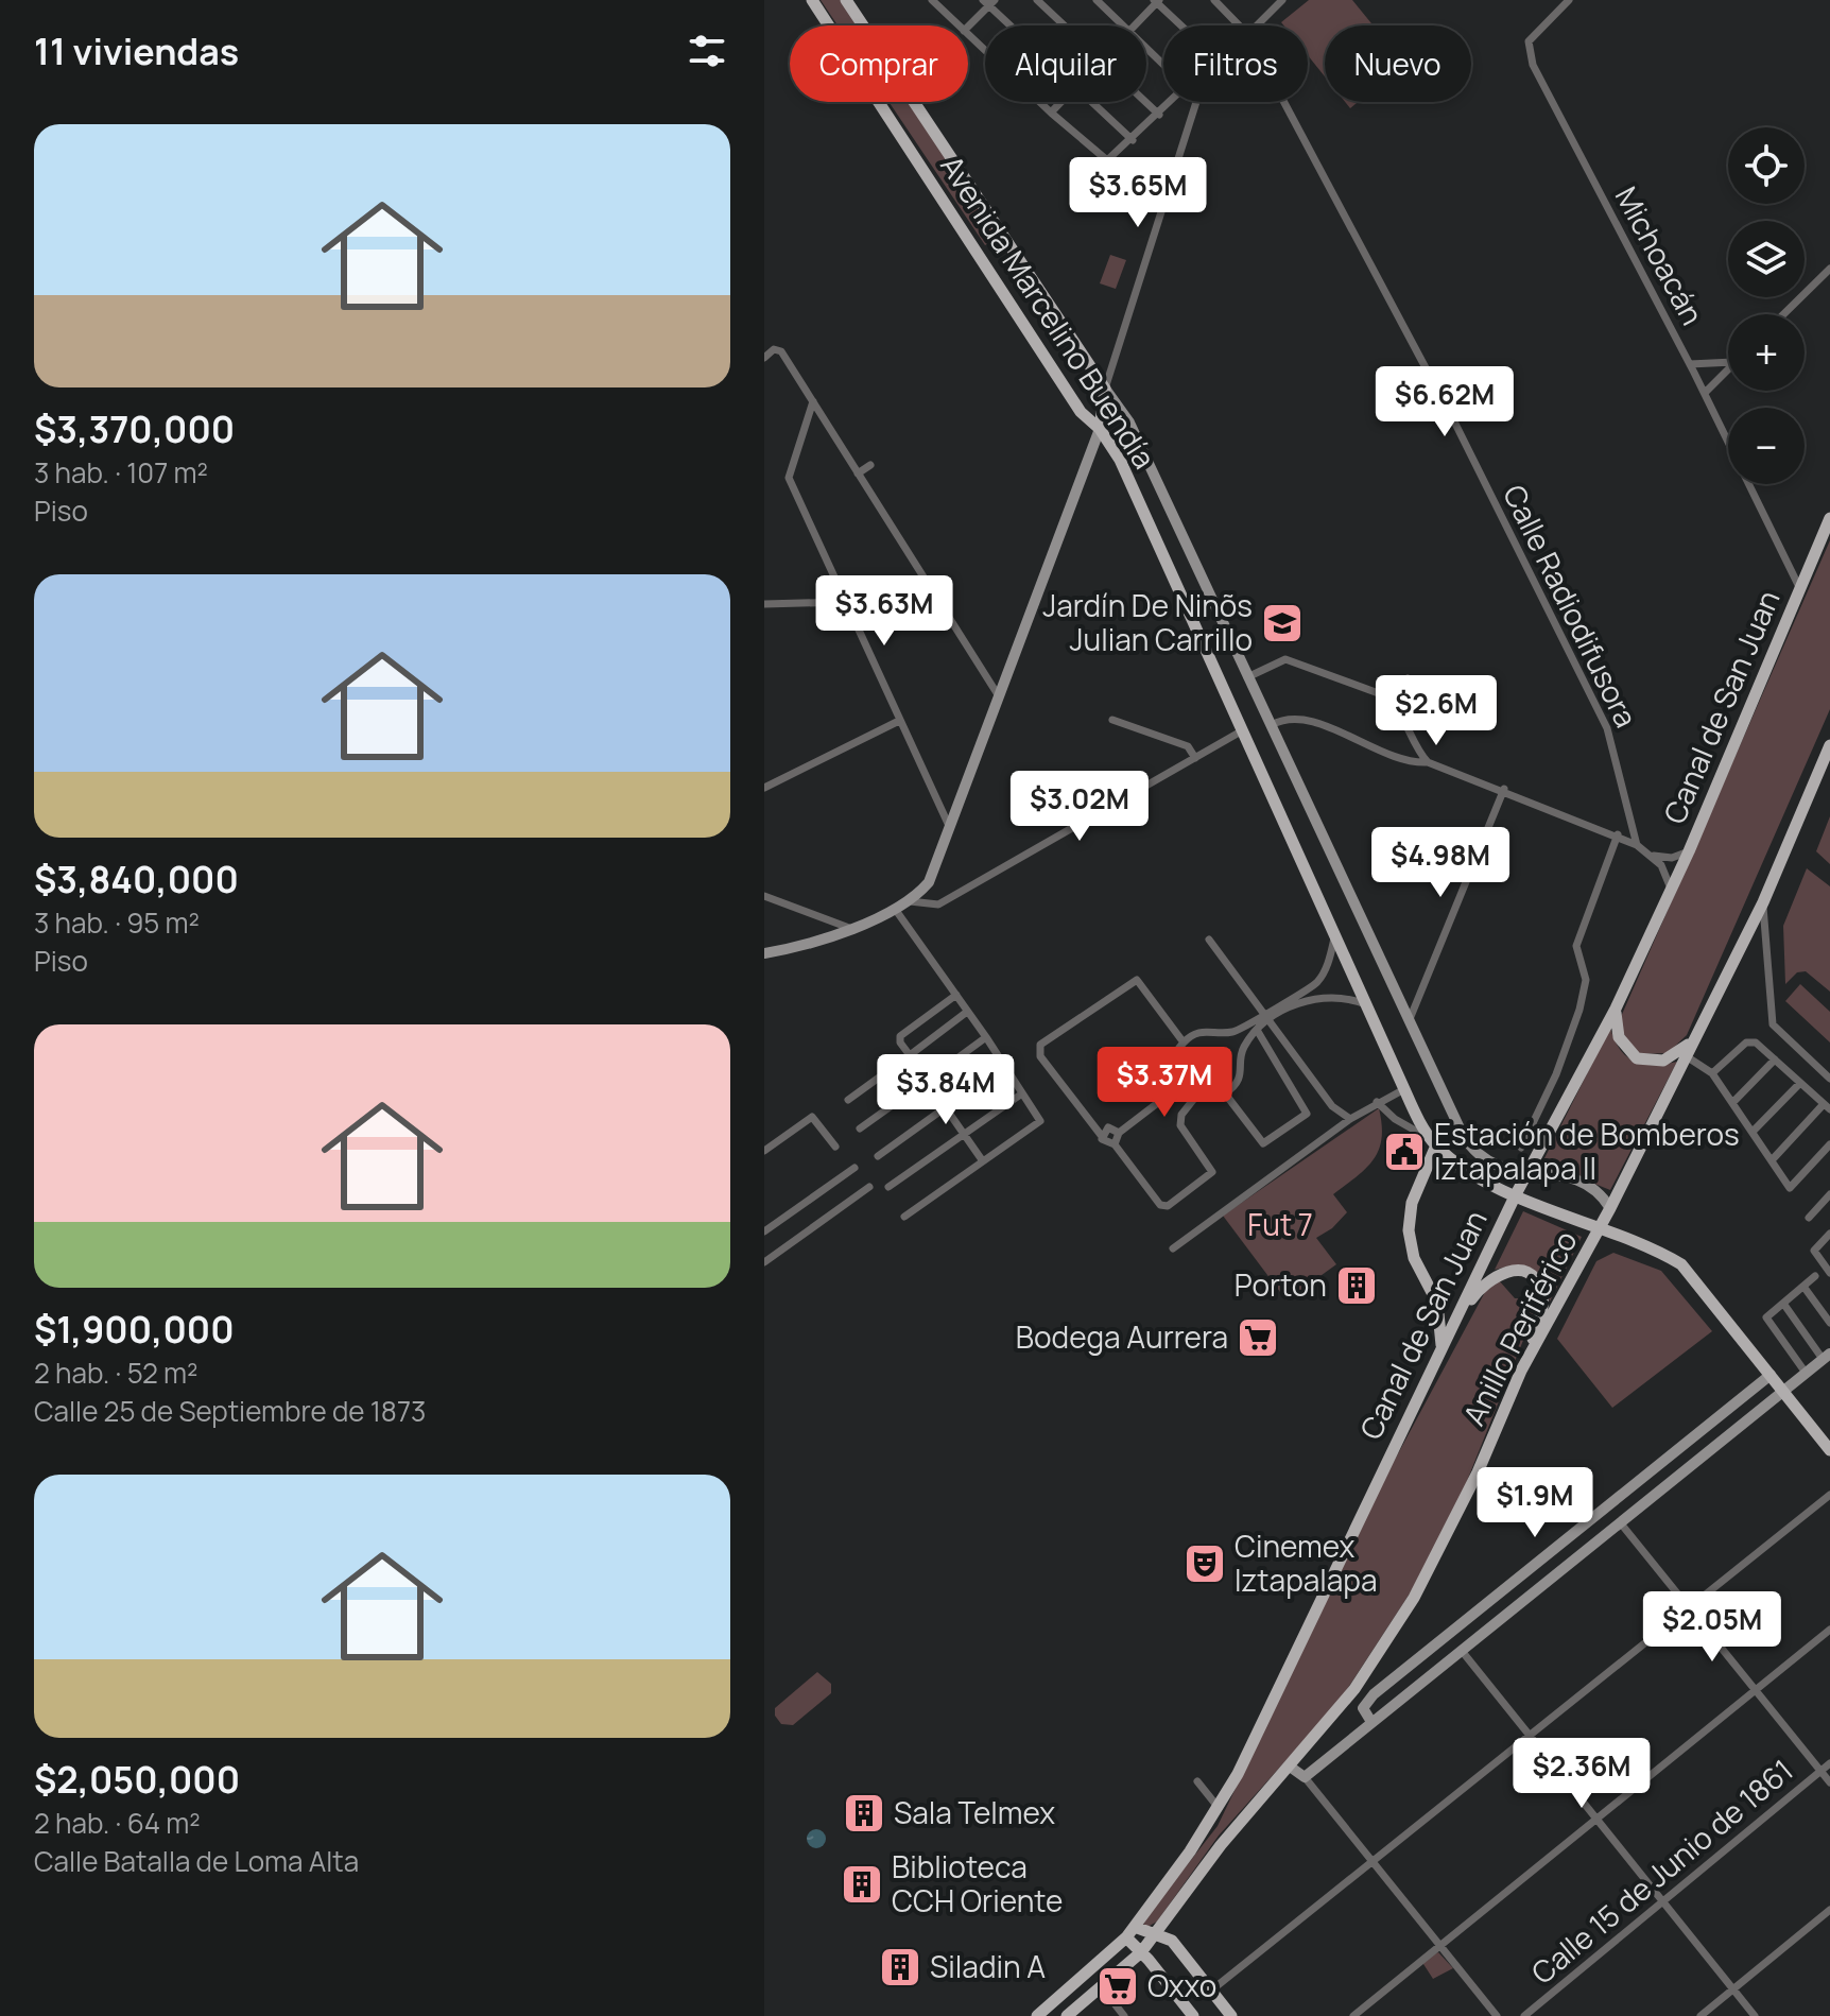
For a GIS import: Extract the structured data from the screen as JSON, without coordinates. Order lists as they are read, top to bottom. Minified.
{"streets":{"main road":["Avenida Marcelino Buendía","Canal de San Juan","Anillo Periférico"],"street":["Michoacán","Calle Radiodifusora","Calle 15 de Junio de 1861"]},"crossings":[["Michoacán","Canal de San Juan"],["Avenida Marcelino Buendía","Canal de San Juan"],["Avenida Marcelino Buendía","Anillo Periférico"]],"parks":["Fut 7"],"places":{"school or university":["Jardín De Ninõs Julian Carrillo"],"public building":["Estación de Bomberos Iztapalapa II"],"building":["Porton","Sala Telmex","Biblioteca CCH Oriente","Siladin A"],"supermarket":["Bodega Aurrera","Oxxo"],"theatre":["Cinemex Iztapalapa"]},"page":{"heading":"11 viviendas","chip":["Comprar","Alquilar","Filtros","Nuevo"],"list":[{"name":"$3,370,000","note":"3 hab. · 107 m² · Piso"},{"name":"$3,840,000","note":"3 hab. · 95 m² · Piso"},{"name":"$1,900,000","note":"2 hab. · 52 m² · Calle 25 de Septiembre de 1873"},{"name":"$2,050,000","note":"2 hab. · 64 m² · Calle Batalla de Loma Alta"}],"map_buttons":["+","−"],"price":["$3.65M","$6.62M","$3.63M","$2.6M","$3.02M","$4.98M","$3.37M","$3.84M","$1.9M","$2.05M","$2.36M"]}}
